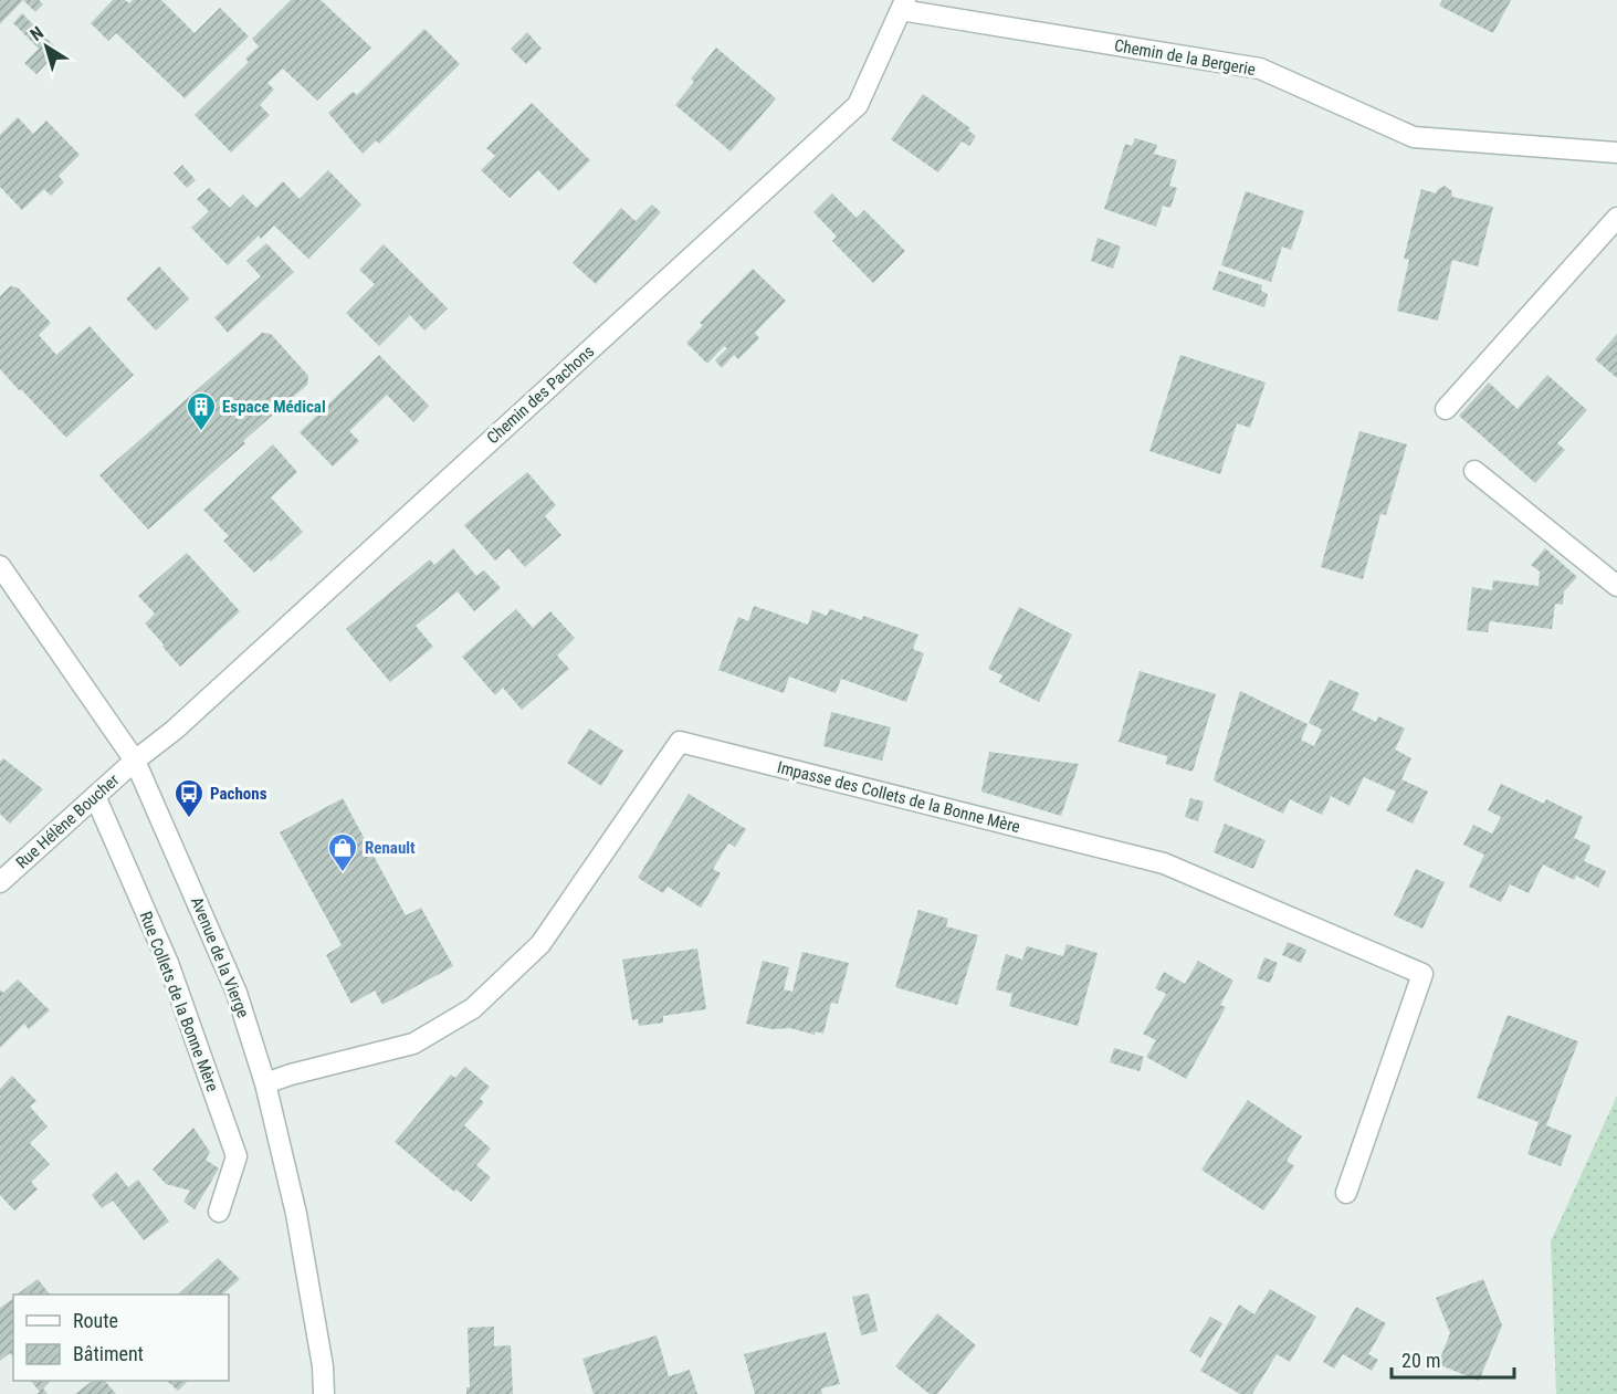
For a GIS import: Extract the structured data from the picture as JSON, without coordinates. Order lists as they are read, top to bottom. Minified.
{"streets":{"street":["Chemin de la Bergerie","Chemin des Pachons","Impasse des Collets de la Bonne Mère","Rue Hélène Boucher","Avenue de la Vierge","Rue Collets de la Bonne Mère"]},"crossings":[["Chemin de la Bergerie","Chemin des Pachons"],["Chemin des Pachons","Rue Hélène Boucher"],["Chemin des Pachons","Avenue de la Vierge"],["Impasse des Collets de la Bonne Mère","Avenue de la Vierge"],["Rue Hélène Boucher","Avenue de la Vierge"],["Rue Hélène Boucher","Rue Collets de la Bonne Mère"]],"places":{"building":["Espace Médical"],"bus stop":["Pachons"],"shop":["Renault"]},"legend":["Route","Bâtiment"],"scale_bar":"20 m","north":"top left"}
